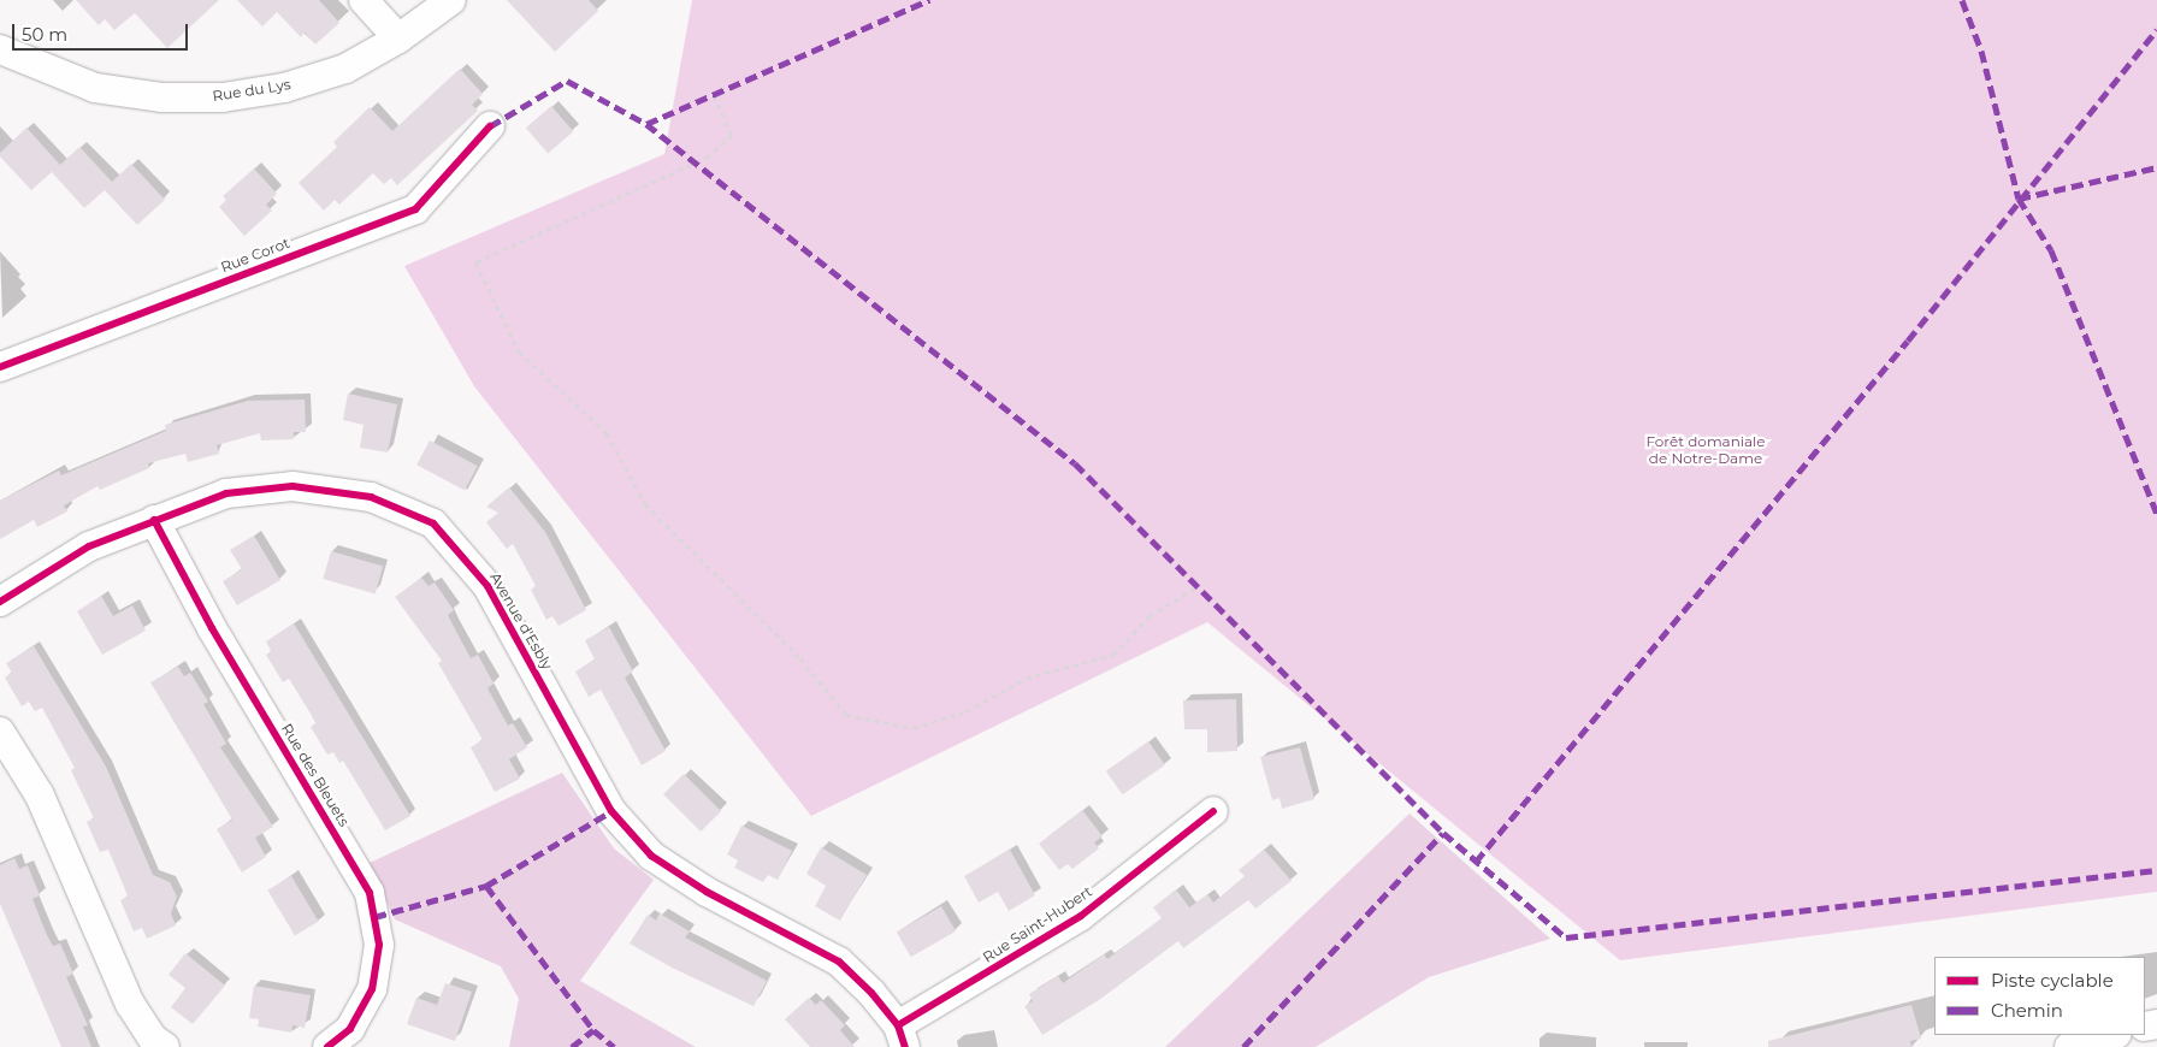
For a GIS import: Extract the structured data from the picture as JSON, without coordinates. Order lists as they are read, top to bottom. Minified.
{"streets":{"street":["Rue du Lys","Rue Corot","Avenue d'Esbly","Rue des Bleuets","Rue Saint-Hubert"]},"crossings":[["Avenue d'Esbly","Rue des Bleuets"],["Avenue d'Esbly","Rue Saint-Hubert"]],"parks":["Forêt domaniale de Notre-Dame"],"legend":["Piste cyclable","Chemin"],"scale_bar":"50 m"}
